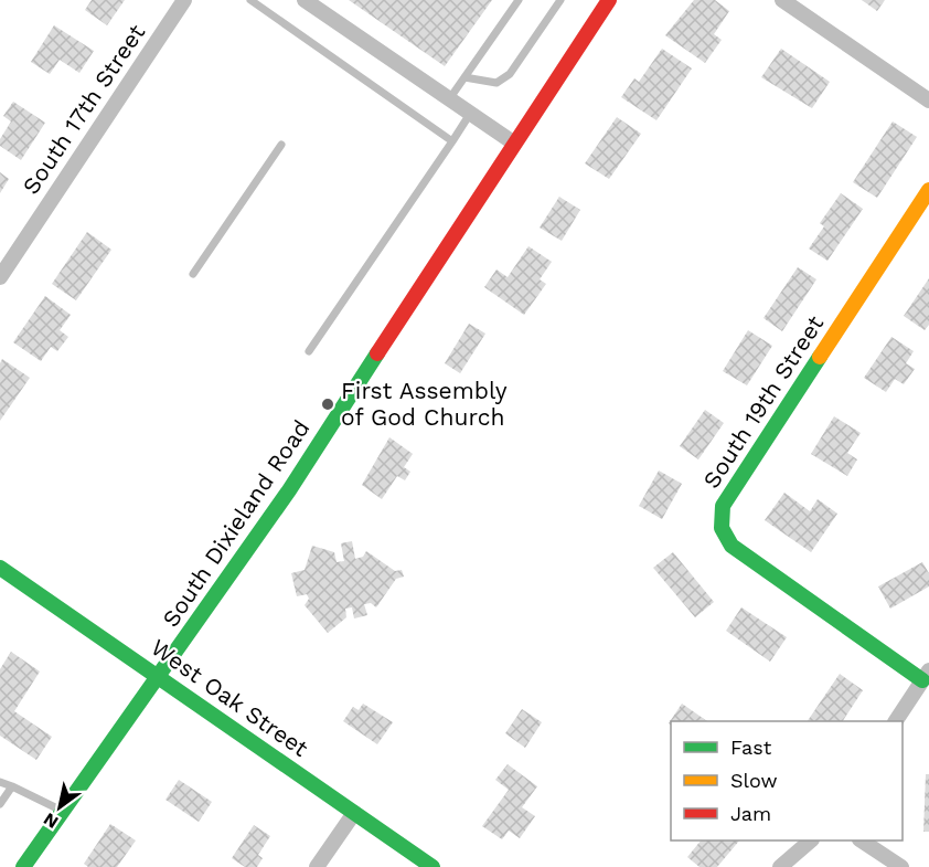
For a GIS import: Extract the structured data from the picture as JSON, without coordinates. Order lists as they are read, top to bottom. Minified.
{"streets":{"street":["South 17th Street","South 19th Street","South Dixieland Road","West Oak Street"]},"crossings":[["South Dixieland Road","West Oak Street"]],"places":["First Assembly of God Church"],"legend":["Fast","Slow","Jam"],"north":"bottom left"}
